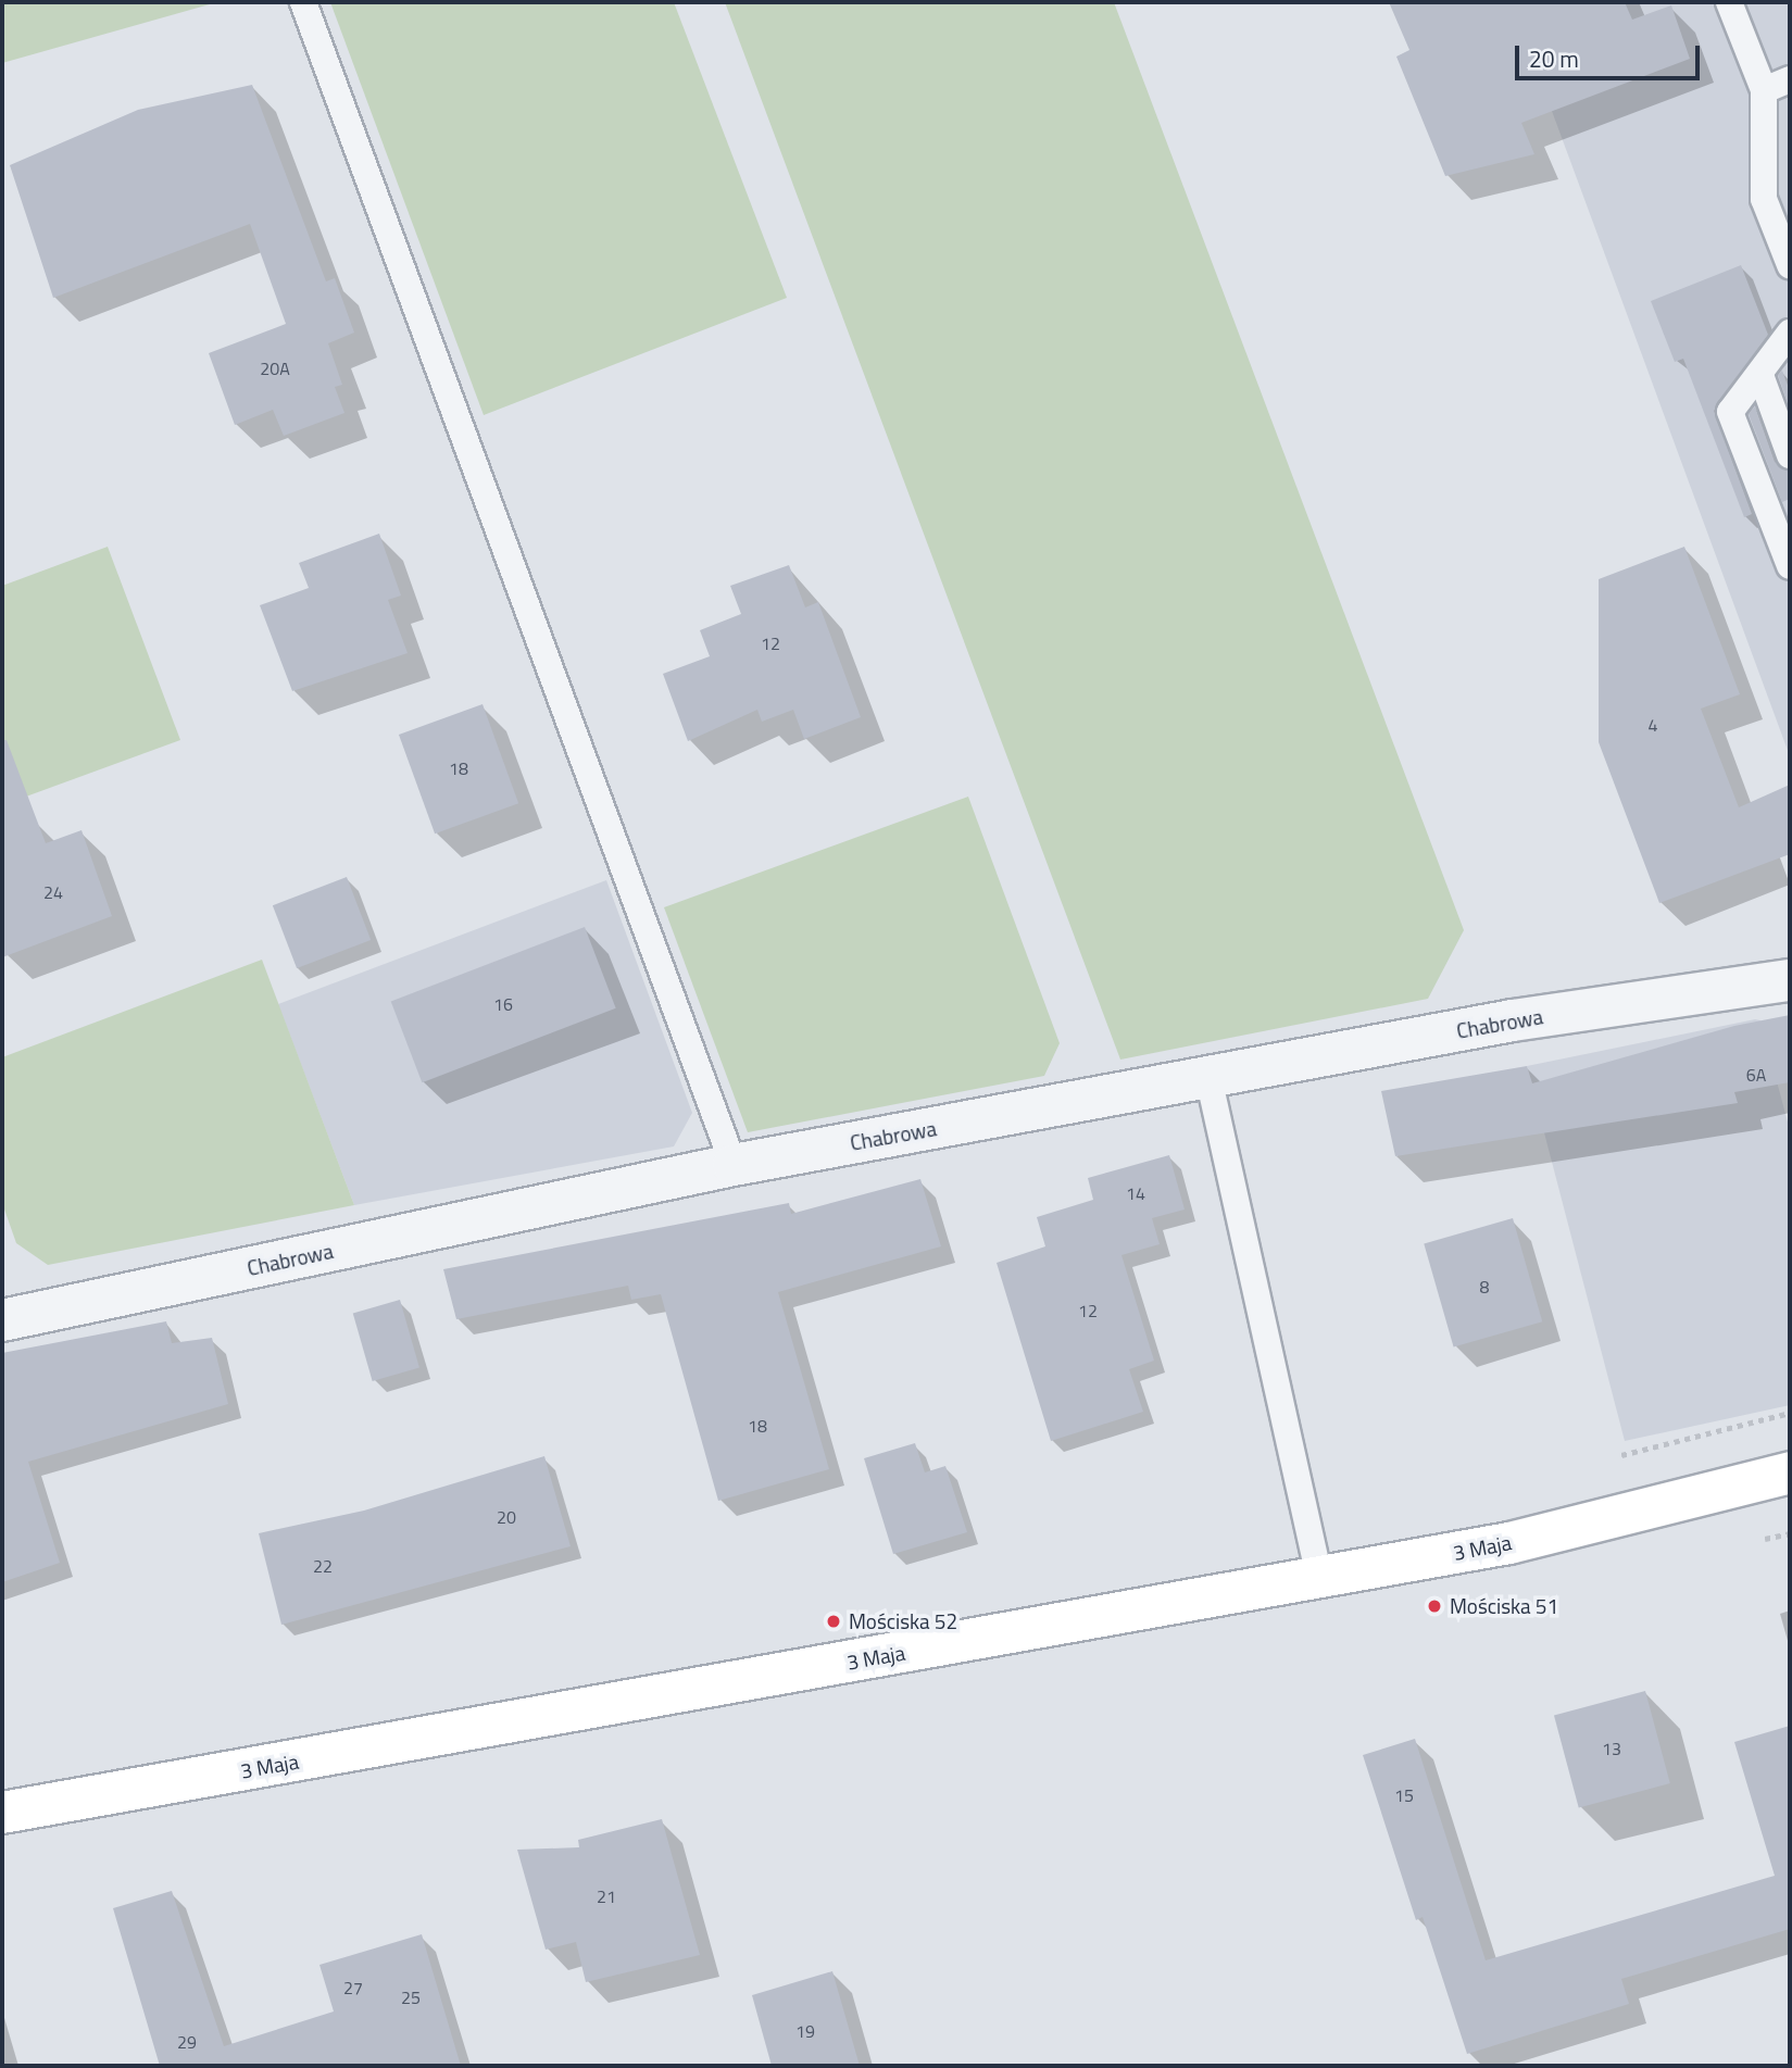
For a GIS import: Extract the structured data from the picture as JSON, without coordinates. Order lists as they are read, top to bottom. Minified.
{"streets":{"main road":["3 Maja"],"street":["Chabrowa"]},"places":["Mościska 51","Mościska 52"],"house_numbers":["20A","12","4","18","24","16","6A","14","8","12","18","20","22","13","15","21","27","25","19","29"],"scale_bar":"20 m"}
